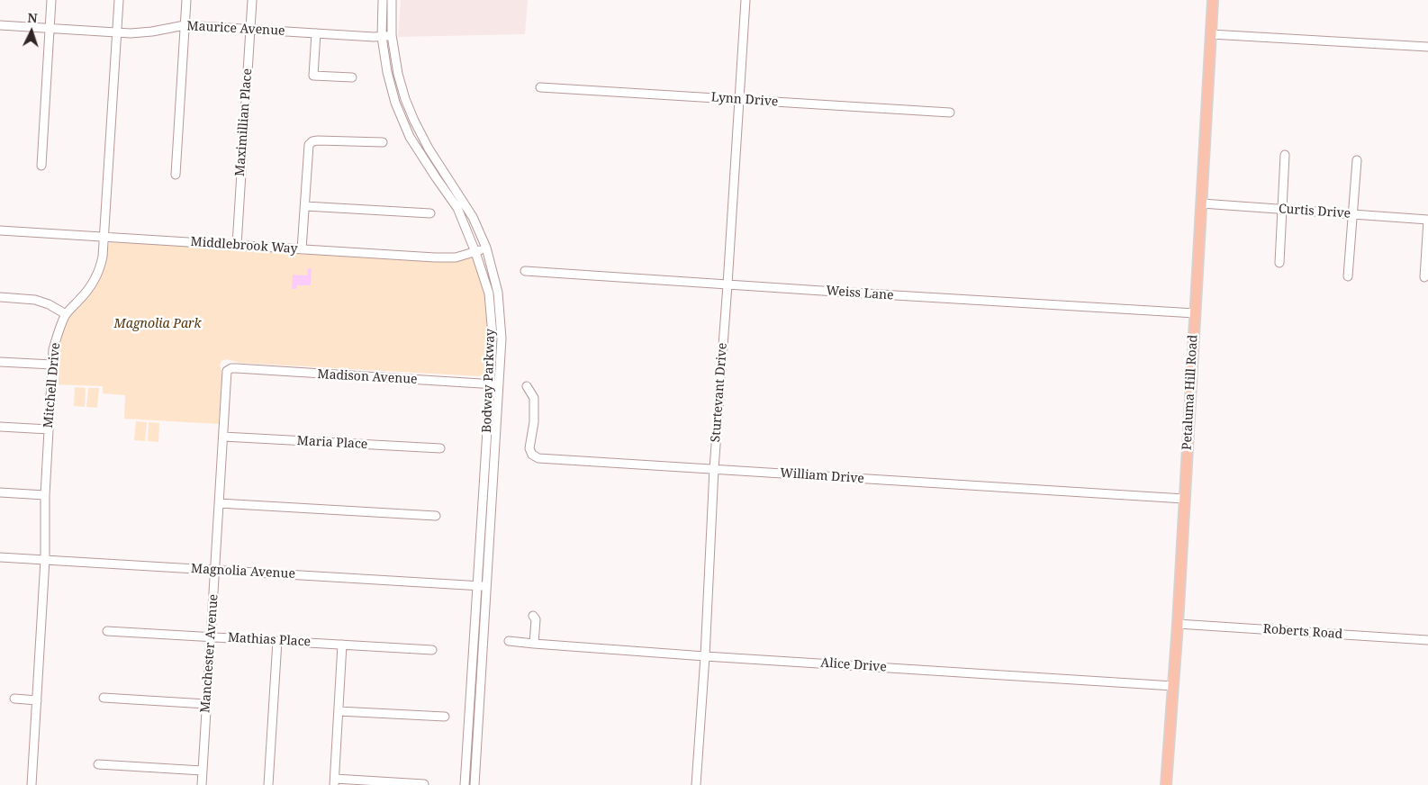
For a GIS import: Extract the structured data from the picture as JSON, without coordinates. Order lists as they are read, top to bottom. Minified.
{"streets":{"main road":["Petaluma Hill Road"],"street":["Maurice Avenue","Lynn Drive","Maximillian Place","Curtis Drive","Middlebrook Way","Weiss Lane","Madison Avenue","Bodway Parkway","Mitchell Drive","Sturtevant Drive","Maria Place","William Drive","Magnolia Avenue","Roberts Road","Mathias Place","Manchester Avenue","Alice Drive"]},"crossings":[["Maurice Avenue","Maximillian Place"],["Maurice Avenue","Bodway Parkway"],["Maurice Avenue","Mitchell Drive"],["Lynn Drive","Sturtevant Drive"],["Maximillian Place","Middlebrook Way"],["Curtis Drive","Petaluma Hill Road"],["Middlebrook Way","Bodway Parkway"],["Middlebrook Way","Mitchell Drive"],["Weiss Lane","Sturtevant Drive"],["Weiss Lane","Petaluma Hill Road"],["Madison Avenue","Bodway Parkway"],["Madison Avenue","Manchester Avenue"],["Bodway Parkway","Magnolia Avenue"],["Mitchell Drive","Magnolia Avenue"],["Sturtevant Drive","William Drive"],["Sturtevant Drive","Alice Drive"],["Petaluma Hill Road","William Drive"],["Petaluma Hill Road","Roberts Road"],["Petaluma Hill Road","Alice Drive"],["Maria Place","Manchester Avenue"],["Magnolia Avenue","Manchester Avenue"],["Mathias Place","Manchester Avenue"]],"parks":["Magnolia Park"],"north":"top"}
